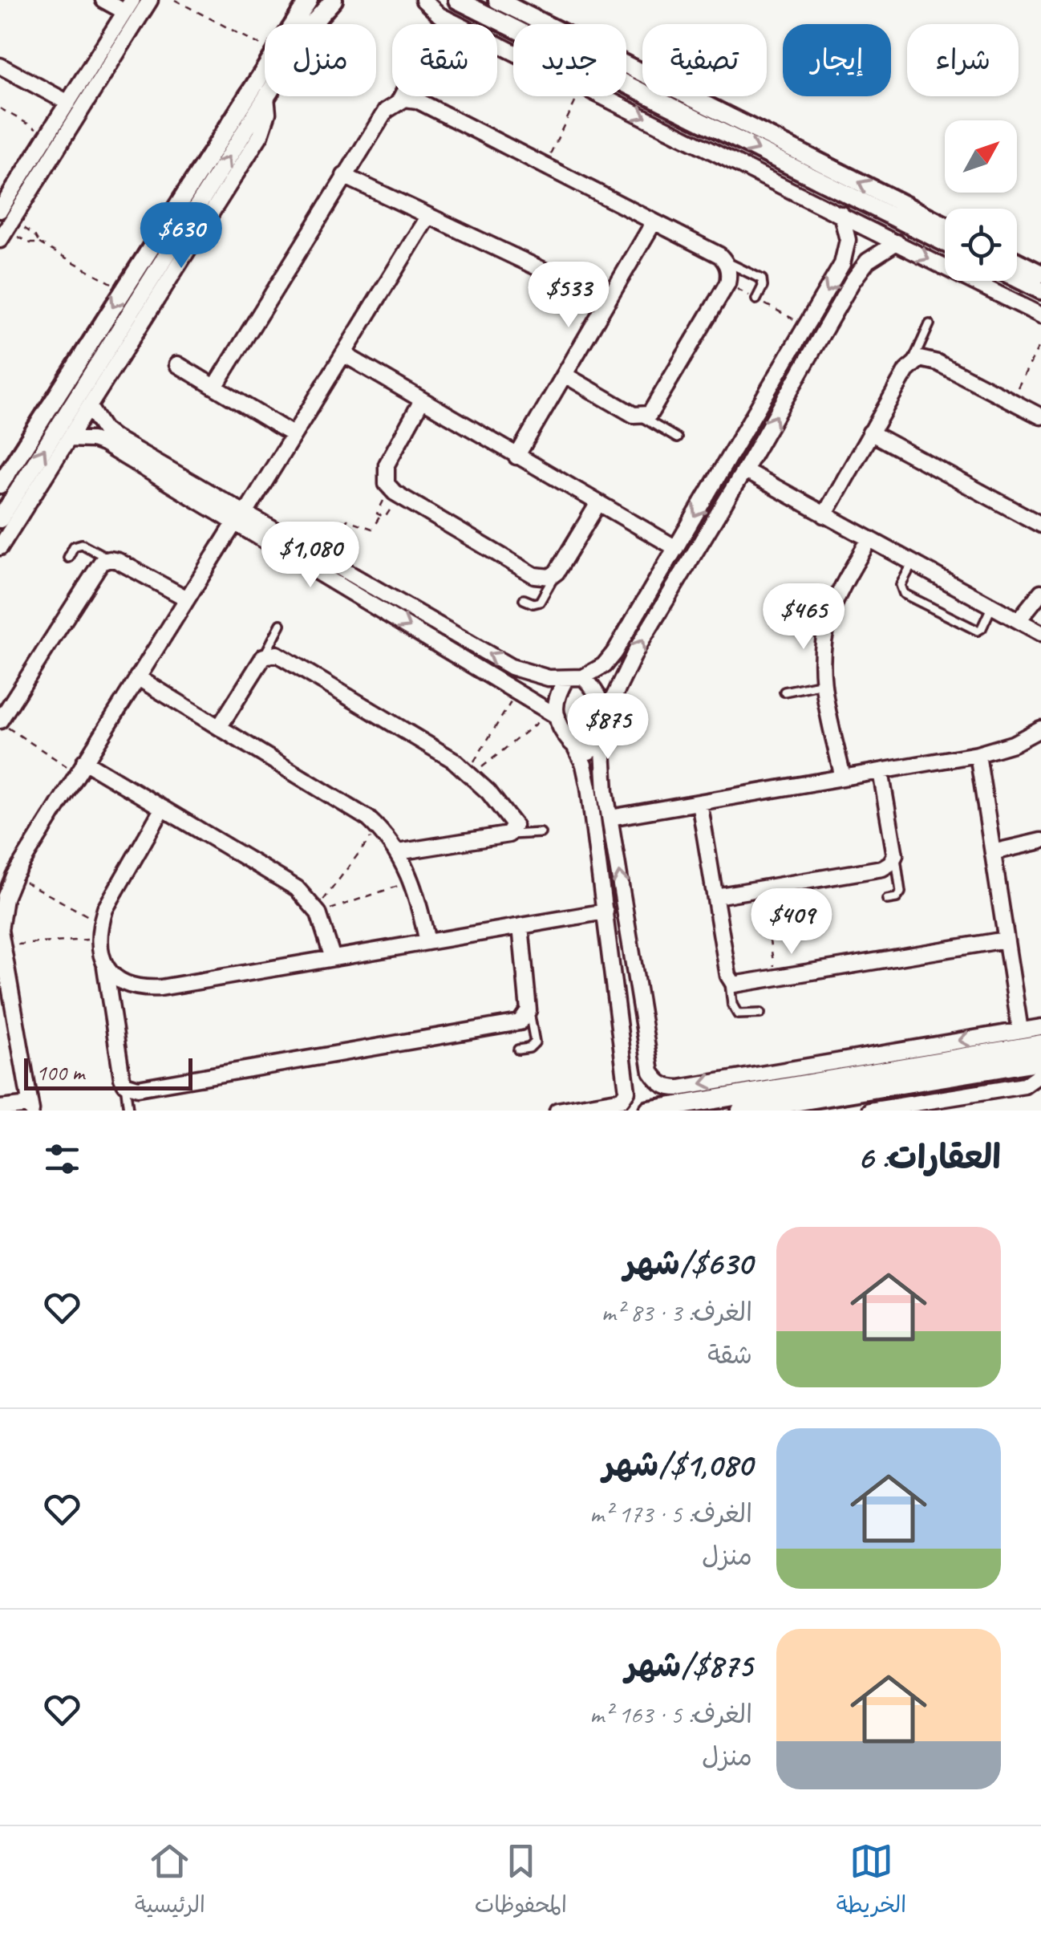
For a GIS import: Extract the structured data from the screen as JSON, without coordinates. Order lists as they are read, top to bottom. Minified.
{"scale_bar":"100 m","north":"top right","page":{"chip":["شراء","إيجار","تصفية","جديد","شقة","منزل"],"price":["$630","$533","$1,080","$465","$875","$409"],"scale":"100 m","heading":"العقارات: 6","list":[{"name":"$630/شهر","note":"الغرف: 3 · 83 m² · شقة"},{"name":"$1,080/شهر","note":"الغرف: 5 · 173 m² · منزل"},{"name":"$875/شهر","note":"الغرف: 5 · 163 m² · منزل"}],"tabs":["الخريطة","المحفوظات","الرئيسية"]}}
